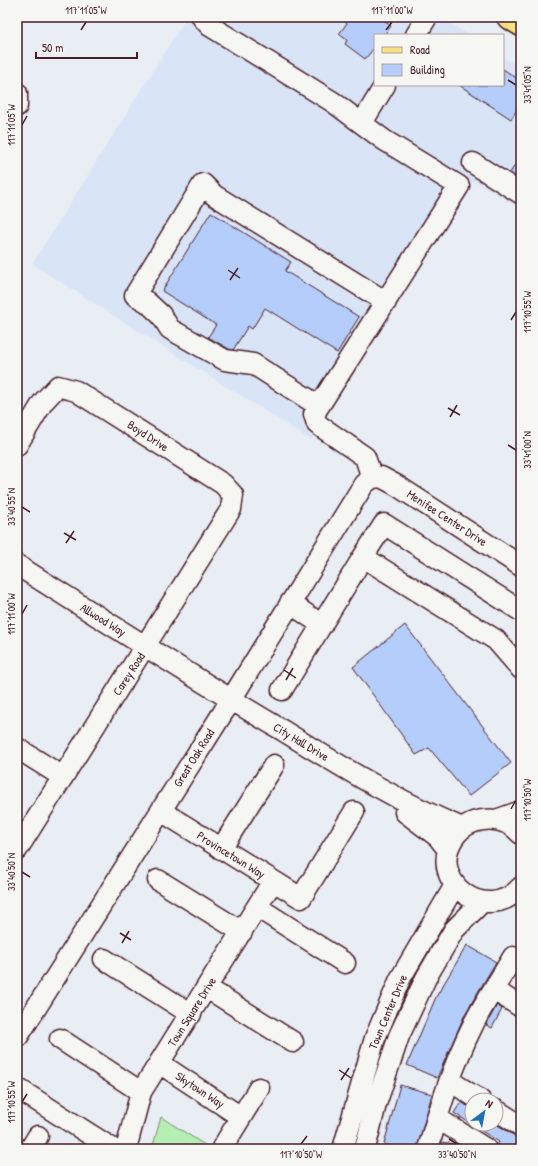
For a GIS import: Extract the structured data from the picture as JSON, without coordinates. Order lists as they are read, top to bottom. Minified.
{"streets":{"street":["Boyd Drive","Menifee Center Drive","Allwood Way","Carey Road","City Hall Drive","Great Oak Road","Provincetown Way","Town Square Drive","Town Center Drive","Skytown Way"]},"crossings":[["Boyd Drive","Carey Road"],["Menifee Center Drive","Great Oak Road"],["Allwood Way","Carey Road"],["Allwood Way","City Hall Drive"],["Allwood Way","Great Oak Road"],["City Hall Drive","Great Oak Road"],["Great Oak Road","Provincetown Way"],["Provincetown Way","Town Square Drive"],["Town Square Drive","Skytown Way"]],"legend":["Road","Building"],"scale_bar":"50 m","north":"top right","coordinates":["117°11'05\"W","117°11'00\"W","33°41'05\"N","117°10'55\"W","33°41'00\"N","33°40'55\"N","117°10'50\"W","33°40'50\"N"]}
